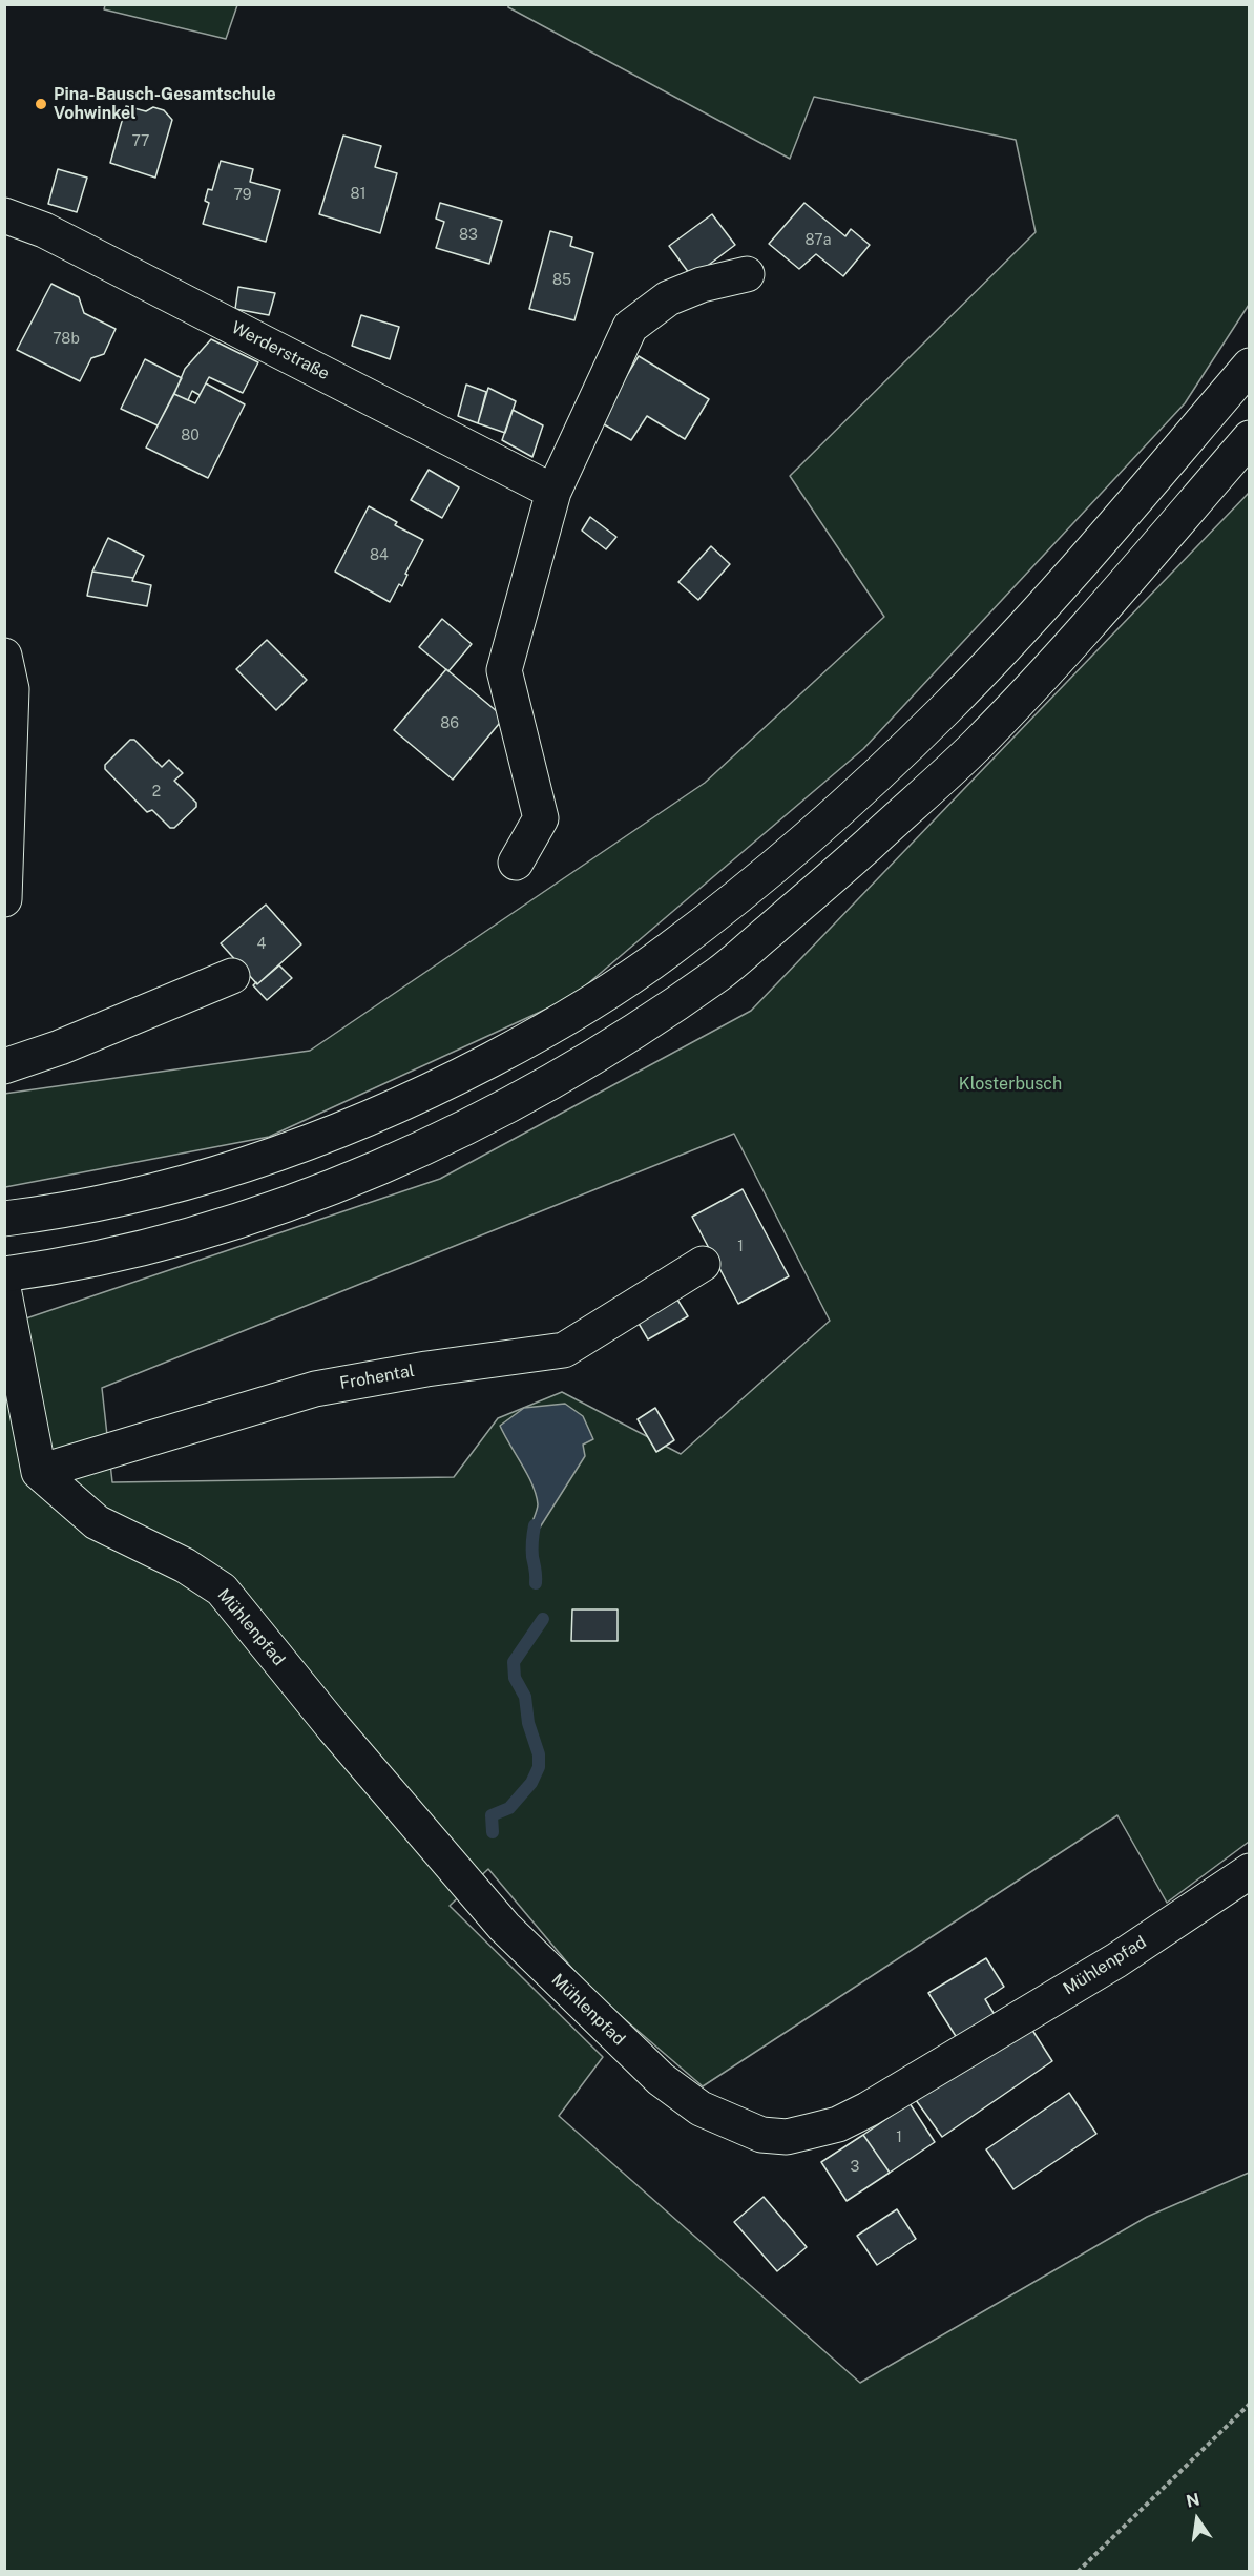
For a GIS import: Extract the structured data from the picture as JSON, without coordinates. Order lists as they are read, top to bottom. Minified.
{"streets":{"main road":["Werderstraße","Frohental","Mühlenpfad"]},"crossings":[["Frohental","Mühlenpfad"]],"parks":["Klosterbusch"],"places":["Pina-Bausch-Gesamtschule Vohwinkel"],"house_numbers":["77","81","79","83","87a","85","78b","80","84","86","2","4","1","1","3"],"north":"top"}
